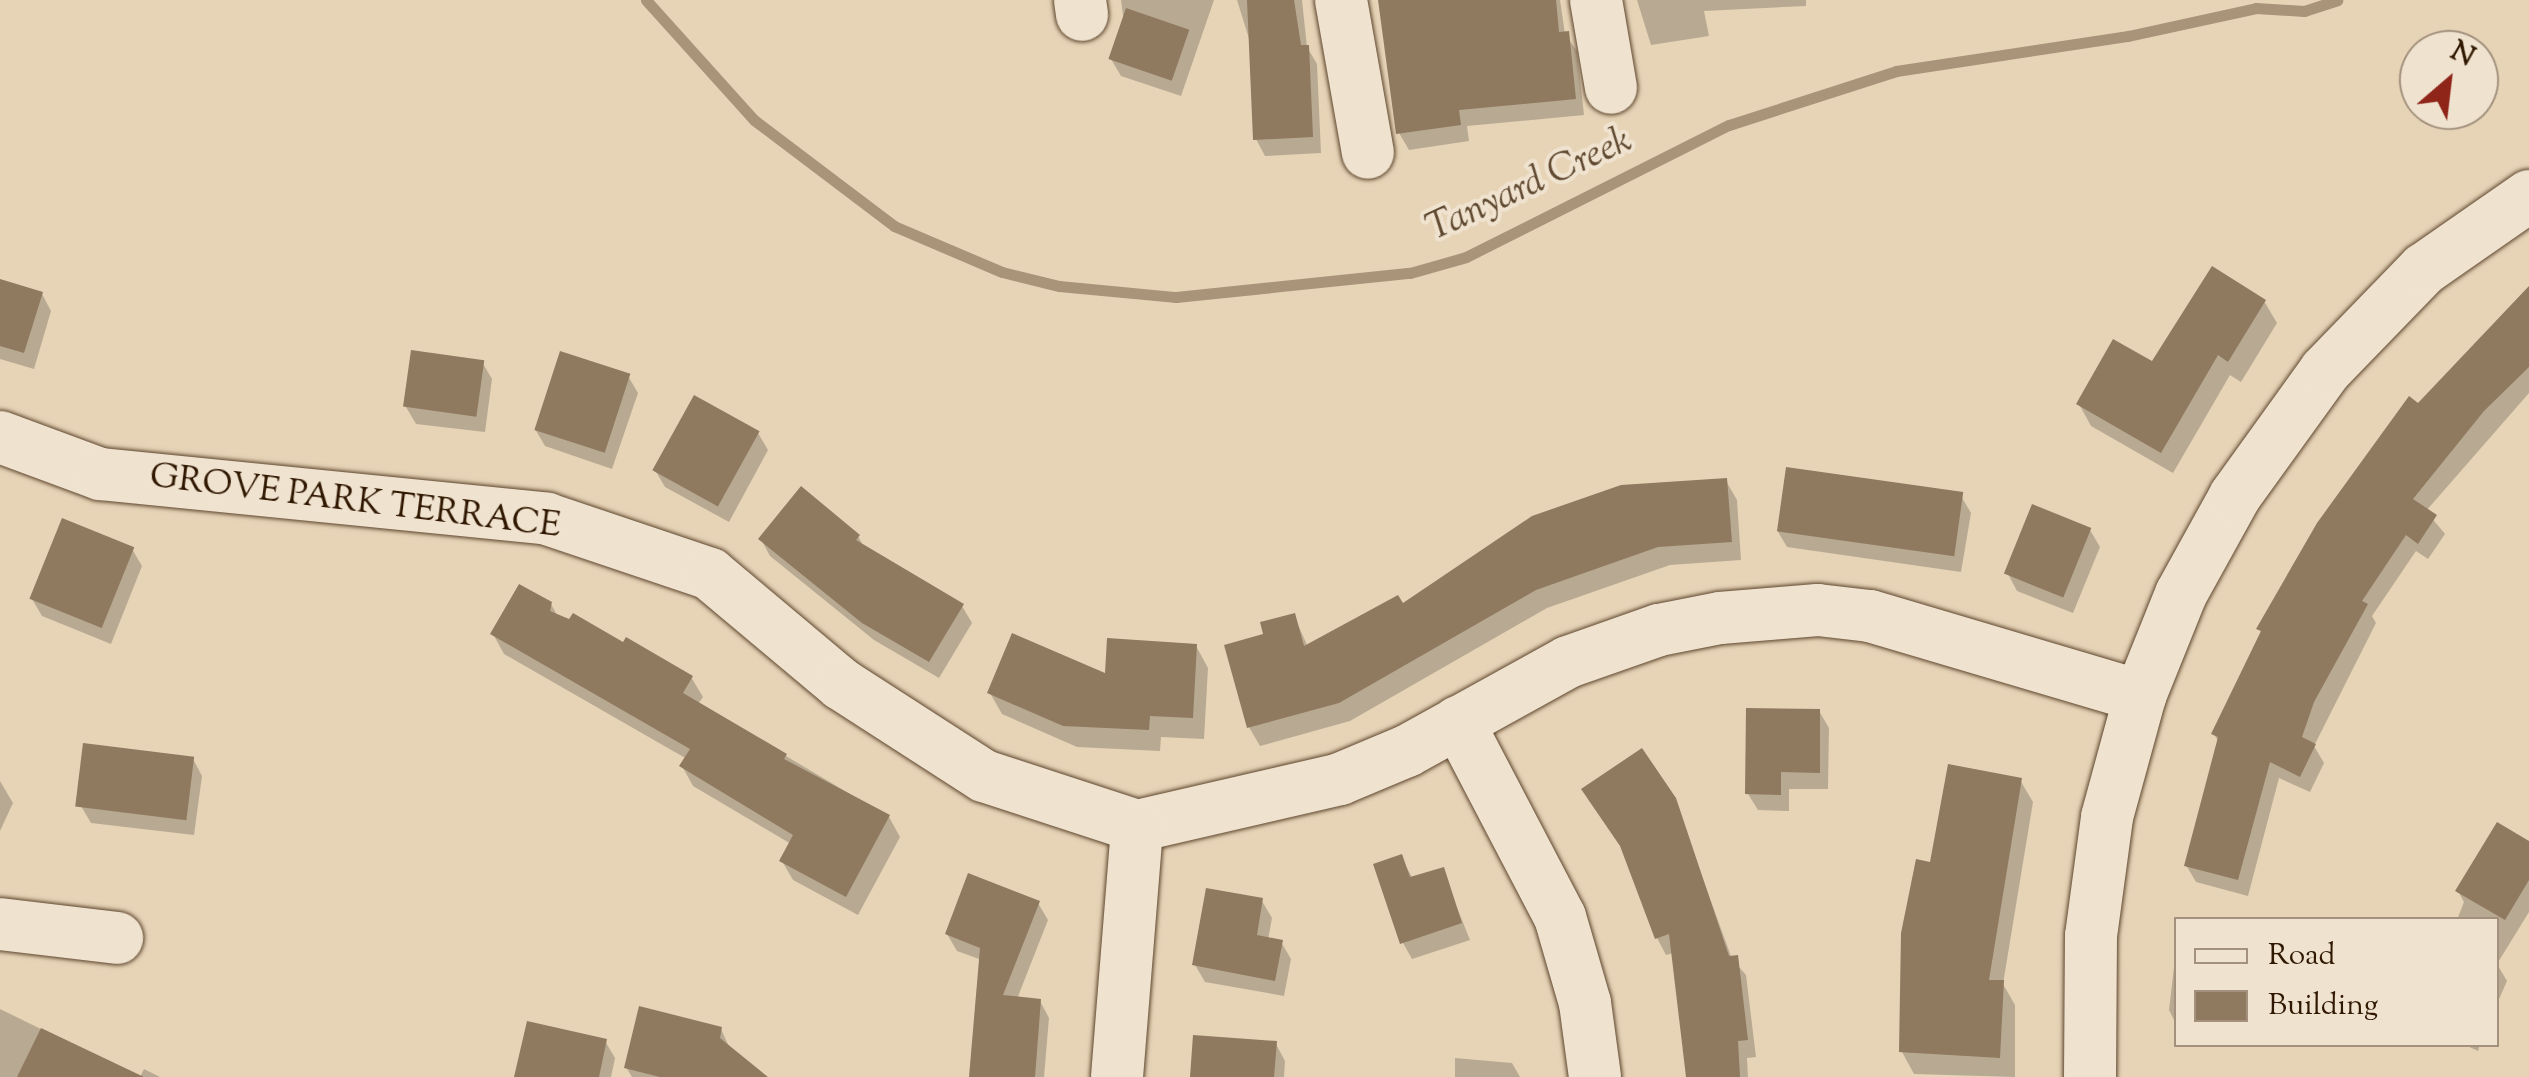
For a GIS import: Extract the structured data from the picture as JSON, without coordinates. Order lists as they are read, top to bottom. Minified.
{"streets":{"street":["GROVE PARK TERRACE"]},"water":["Tanyard Creek"],"legend":["Road","Building"],"north":"top right"}
